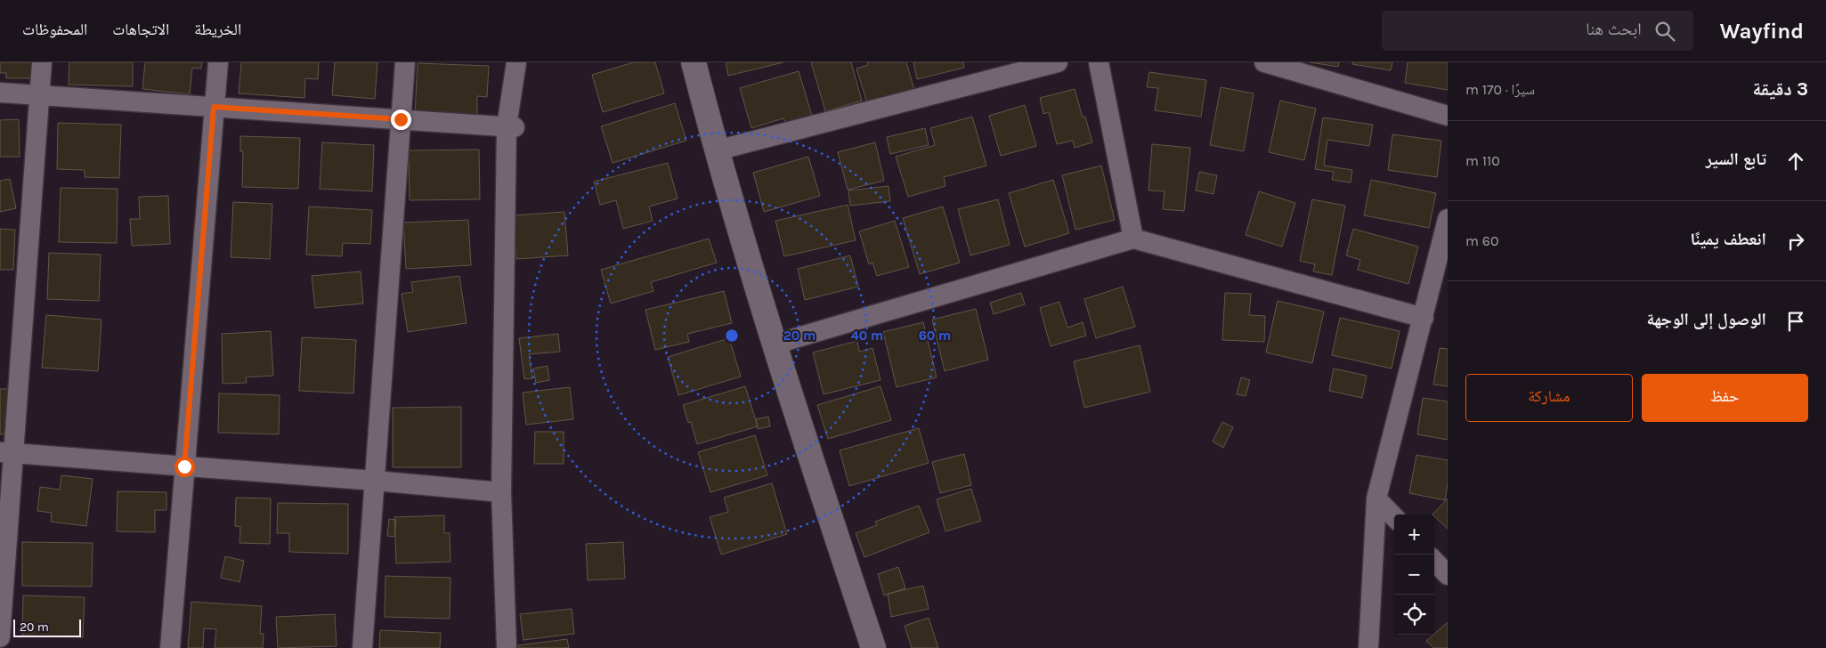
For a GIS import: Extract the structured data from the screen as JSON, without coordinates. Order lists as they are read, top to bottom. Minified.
{"scale_bar":"20 m","page":{"header":"Wayfind","search":"ابحث هنا","nav":["الخريطة","الاتجاهات","المحفوظات"],"heading":["3 دقيقة","سيرًا · 170 m"],"list":[["تابع السير","110 m"],["انعطف يمينًا","60 m"],"الوصول إلى الوجهة"],"buttons":["حفظ","مشاركة"],"map_buttons":["+","−"],"scale":"20 m"},"rings":["20 m","40 m","60 m"]}
